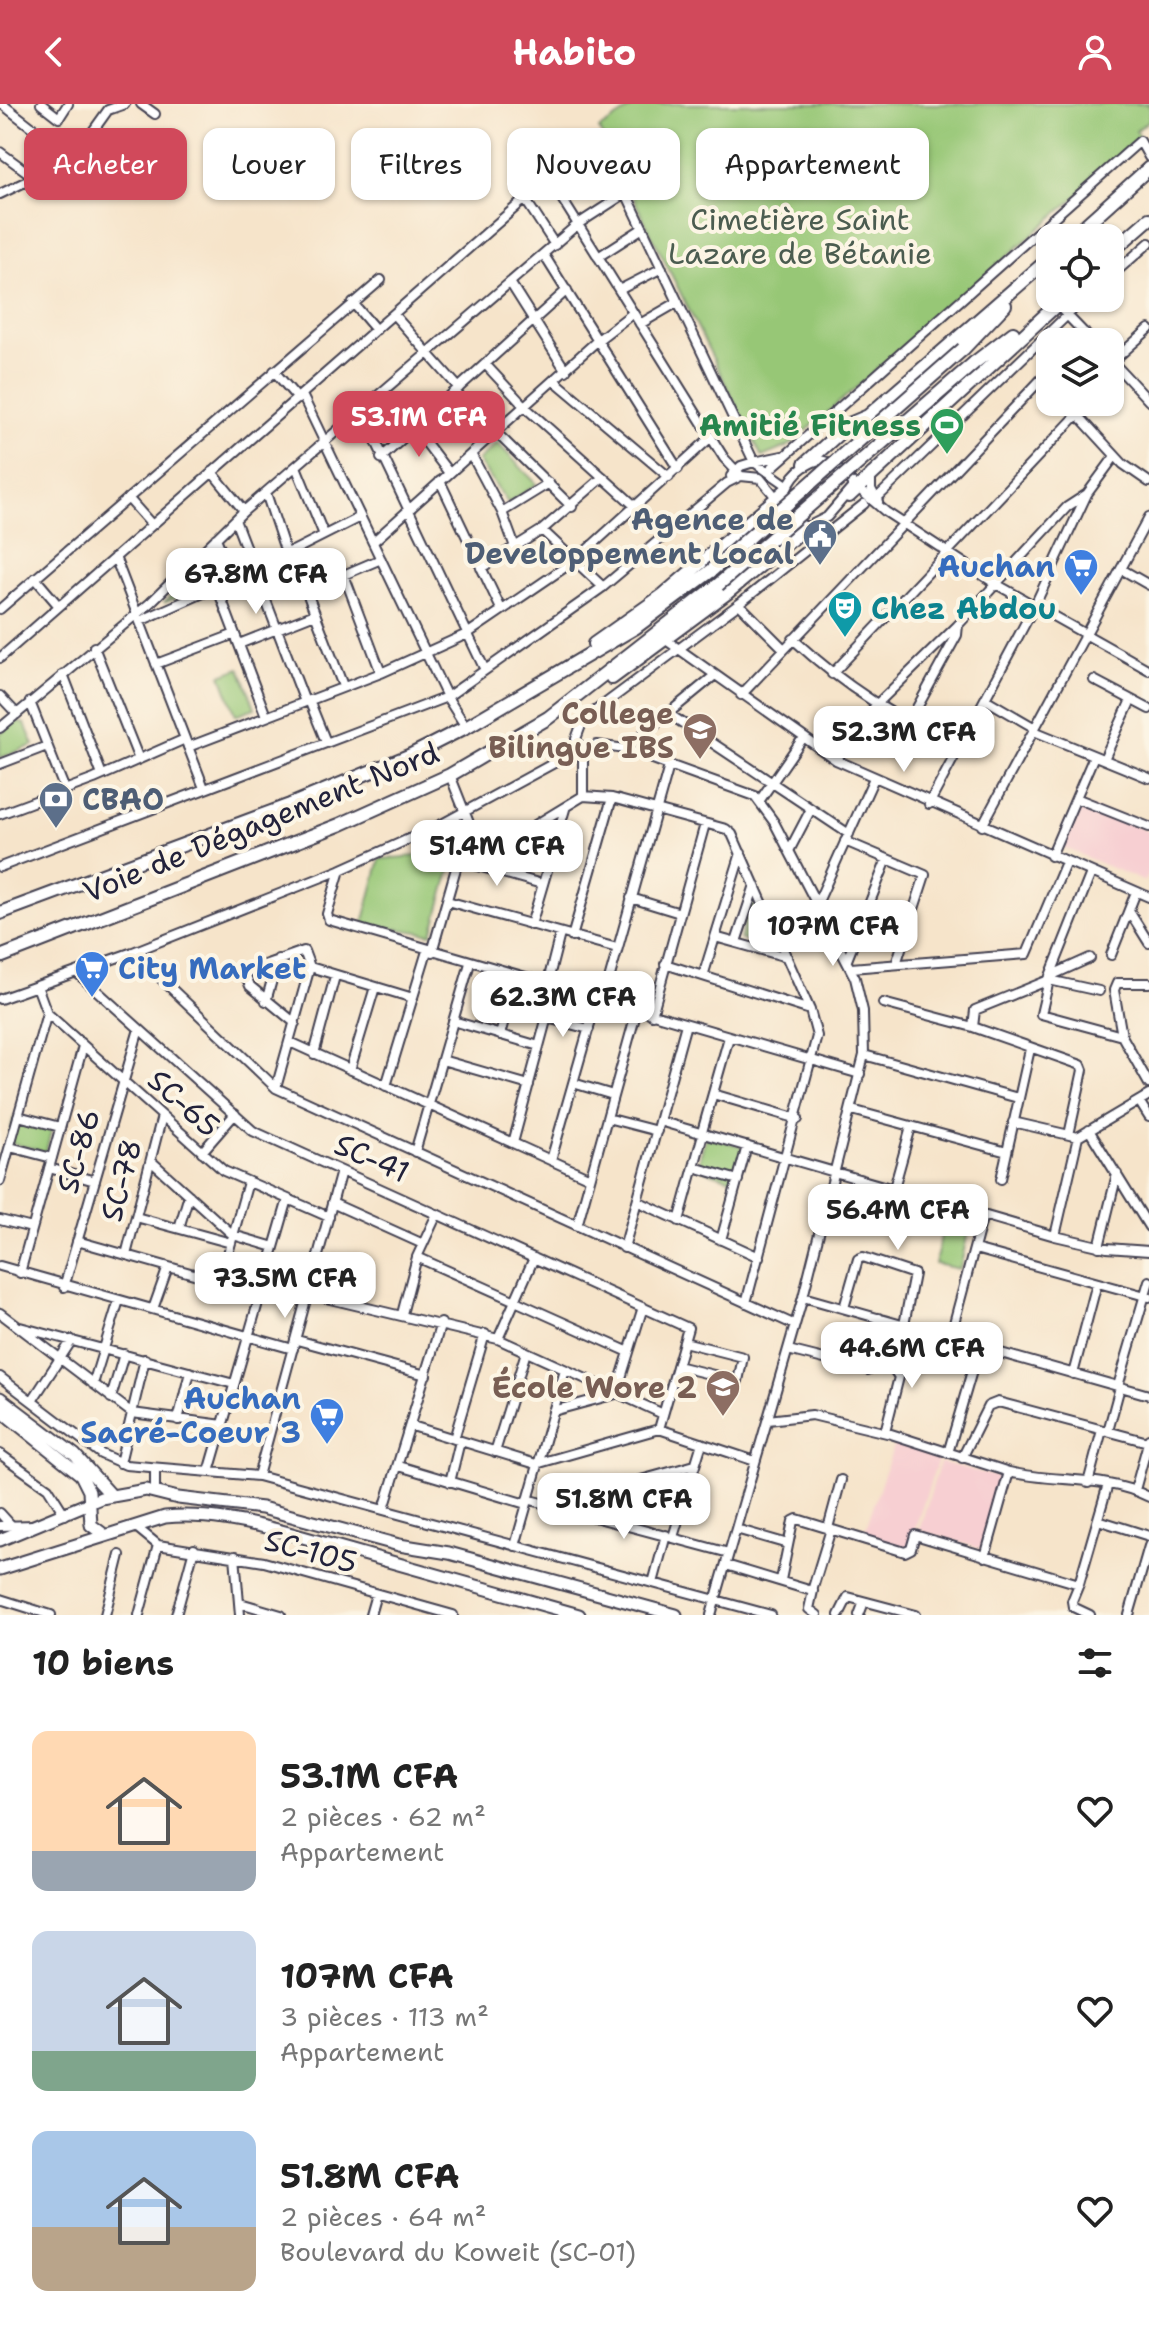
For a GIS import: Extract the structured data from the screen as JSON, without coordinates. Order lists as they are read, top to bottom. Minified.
{"streets":{"highway":["Voie de Dégagement Nord"],"street":["SC-65","SC-86","SC-41","SC-78","SC-105"]},"crossings":[["SC-65","SC-86"],["SC-65","SC-78"],["SC-86","SC-41"]],"parks":["Cimetière Saint Lazare de Bétanie"],"places":{"sports":["Amitié Fitness"],"public building":["Agence de Developpement Local"],"supermarket":["Auchan","City Market","Auchan Sacré-Coeur 3"],"theatre":["Chez Abdou"],"school or university":["College Bilingue IBS","École Wore 2"],"bank":["CBAO"]},"page":{"header":"Habito","chip":["Acheter","Louer","Filtres","Nouveau","Appartement"],"price":["53.1M CFA","67.8M CFA","52.3M CFA","51.4M CFA","107M CFA","62.3M CFA","56.4M CFA","73.5M CFA","44.6M CFA","51.8M CFA"],"heading":"10 biens","list":[{"name":"53.1M CFA","note":"2 pièces · 62 m² · Appartement"},{"name":"107M CFA","note":"3 pièces · 113 m² · Appartement"},{"name":"51.8M CFA","note":"2 pièces · 64 m² · Boulevard du Koweit (SC-01)"}]}}
